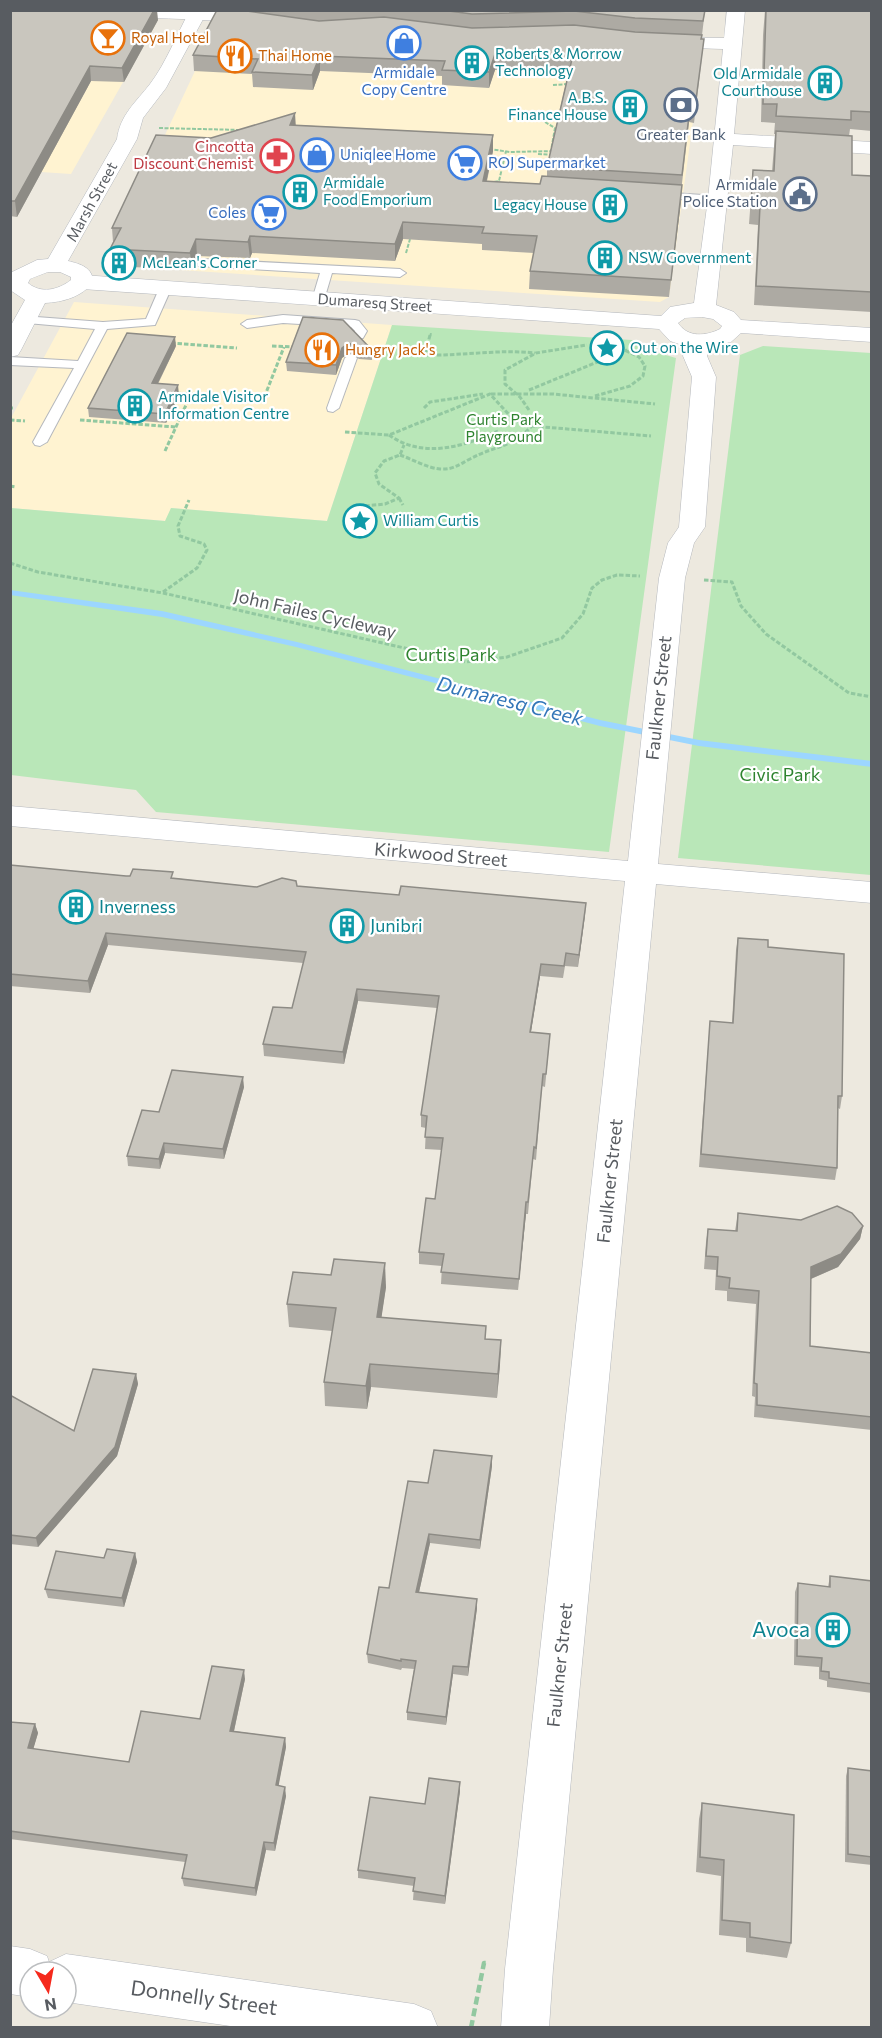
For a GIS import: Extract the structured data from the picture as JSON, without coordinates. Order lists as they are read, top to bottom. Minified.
{"streets":{"street":["Marsh Street","Dumaresq Street","Faulkner Street","Kirkwood Street","Donnelly Street"],"path":["John Failes Cycleway"]},"crossings":[["Faulkner Street","Kirkwood Street"]],"water":["Dumaresq Creek"],"parks":["Curtis Park Playground","Curtis Park","Civic Park"],"places":{"bar":["Royal Hotel"],"shop":["Armidale Copy Centre","Uniqlee Home"],"restaurant":["Thai Home","Hungry Jack's"],"building":["Roberts & Morrow Technology","Old Armidale Courthouse","A.B.S. Finance House","Armidale Food Emporium","Legacy House","NSW Government","McLean's Corner","Armidale Visitor Information Centre","Inverness","Junibri","Avoca"],"bank":["Greater Bank"],"pharmacy":["Cincotta Discount Chemist"],"supermarket":["ROJ Supermarket","Coles"],"public building":["Armidale Police Station"],"place":["Out on the Wire","William Curtis"]},"north":"bottom"}
